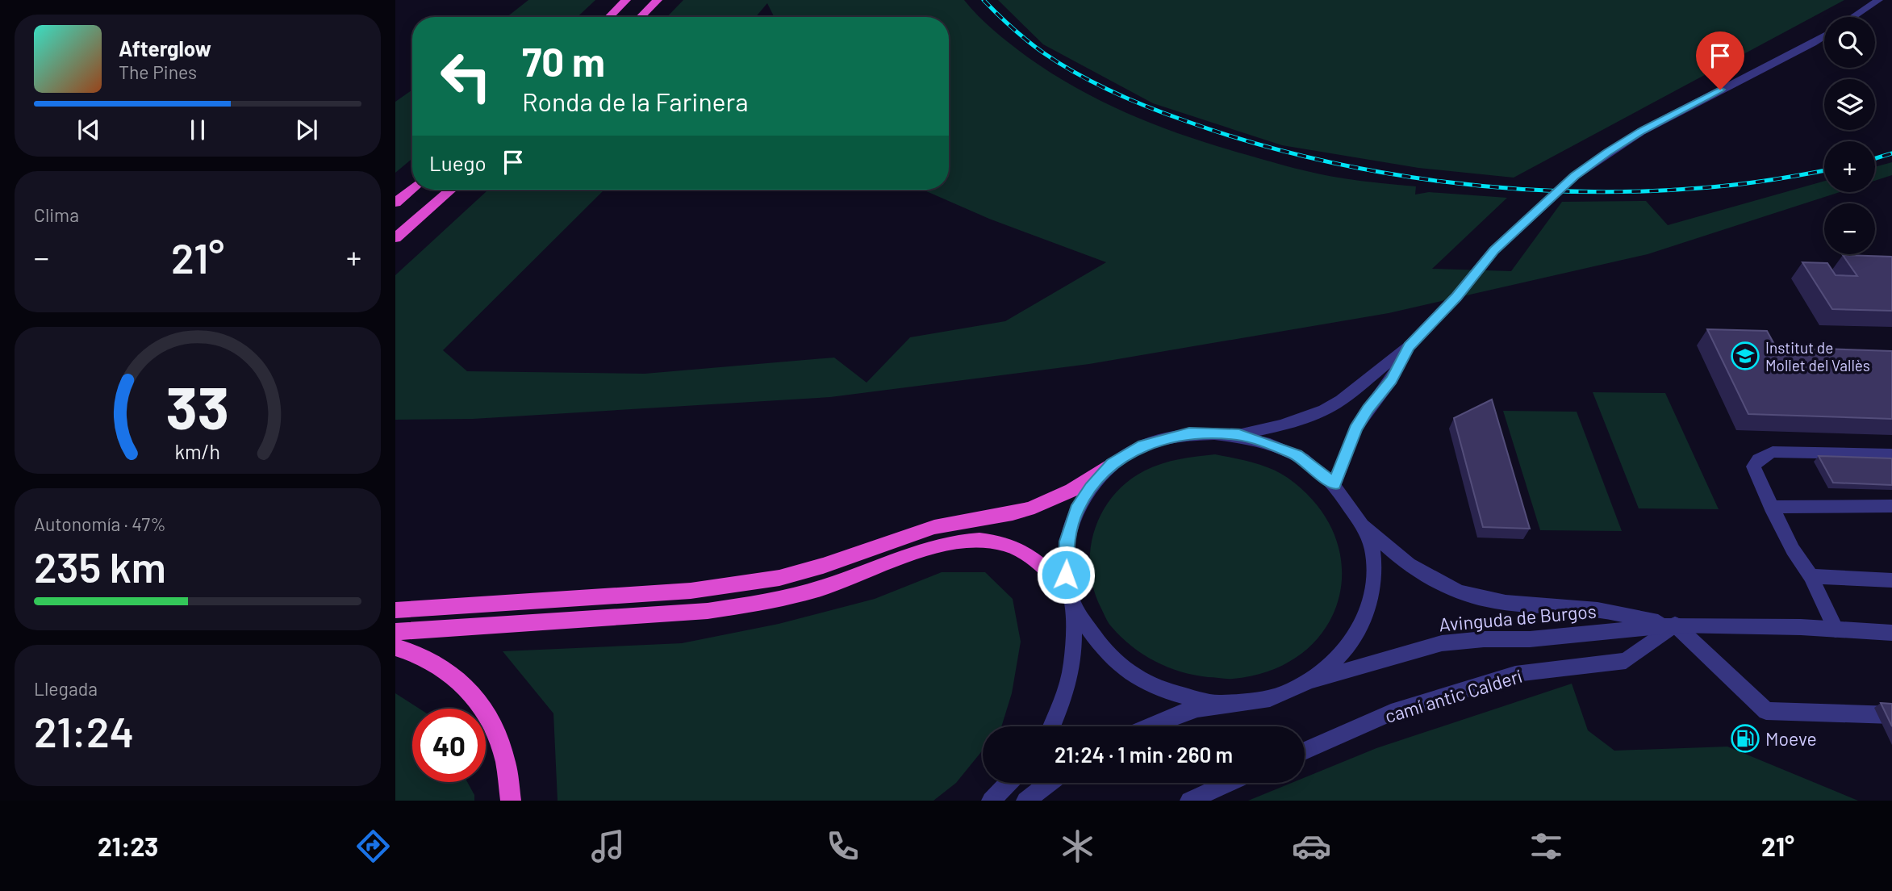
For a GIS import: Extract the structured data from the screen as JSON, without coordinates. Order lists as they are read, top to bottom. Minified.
{"streets":{"street":["Avinguda de Burgos","camí antic Calderí"]},"crossings":[["Avinguda de Burgos","camí antic Calderí"]],"places":{"school or university":["Institut de Mollet del Vallès"],"fuel station":["Moeve"]},"page":{"map_buttons":["+","−"],"turn":["70 m","Ronda de la Farinera"],"song":["Afterglow","The Pines"],"then":"Luego","tile":["Clima",["Autonomía · 47%","235 km"],["Llegada","21:24"]],"heat":["−","21°","+"],"limit":"40","trip":"21:24 · 1 min · 260 m","tabs":["21:23","21°"],"gauge":["33","km/h"]}}
